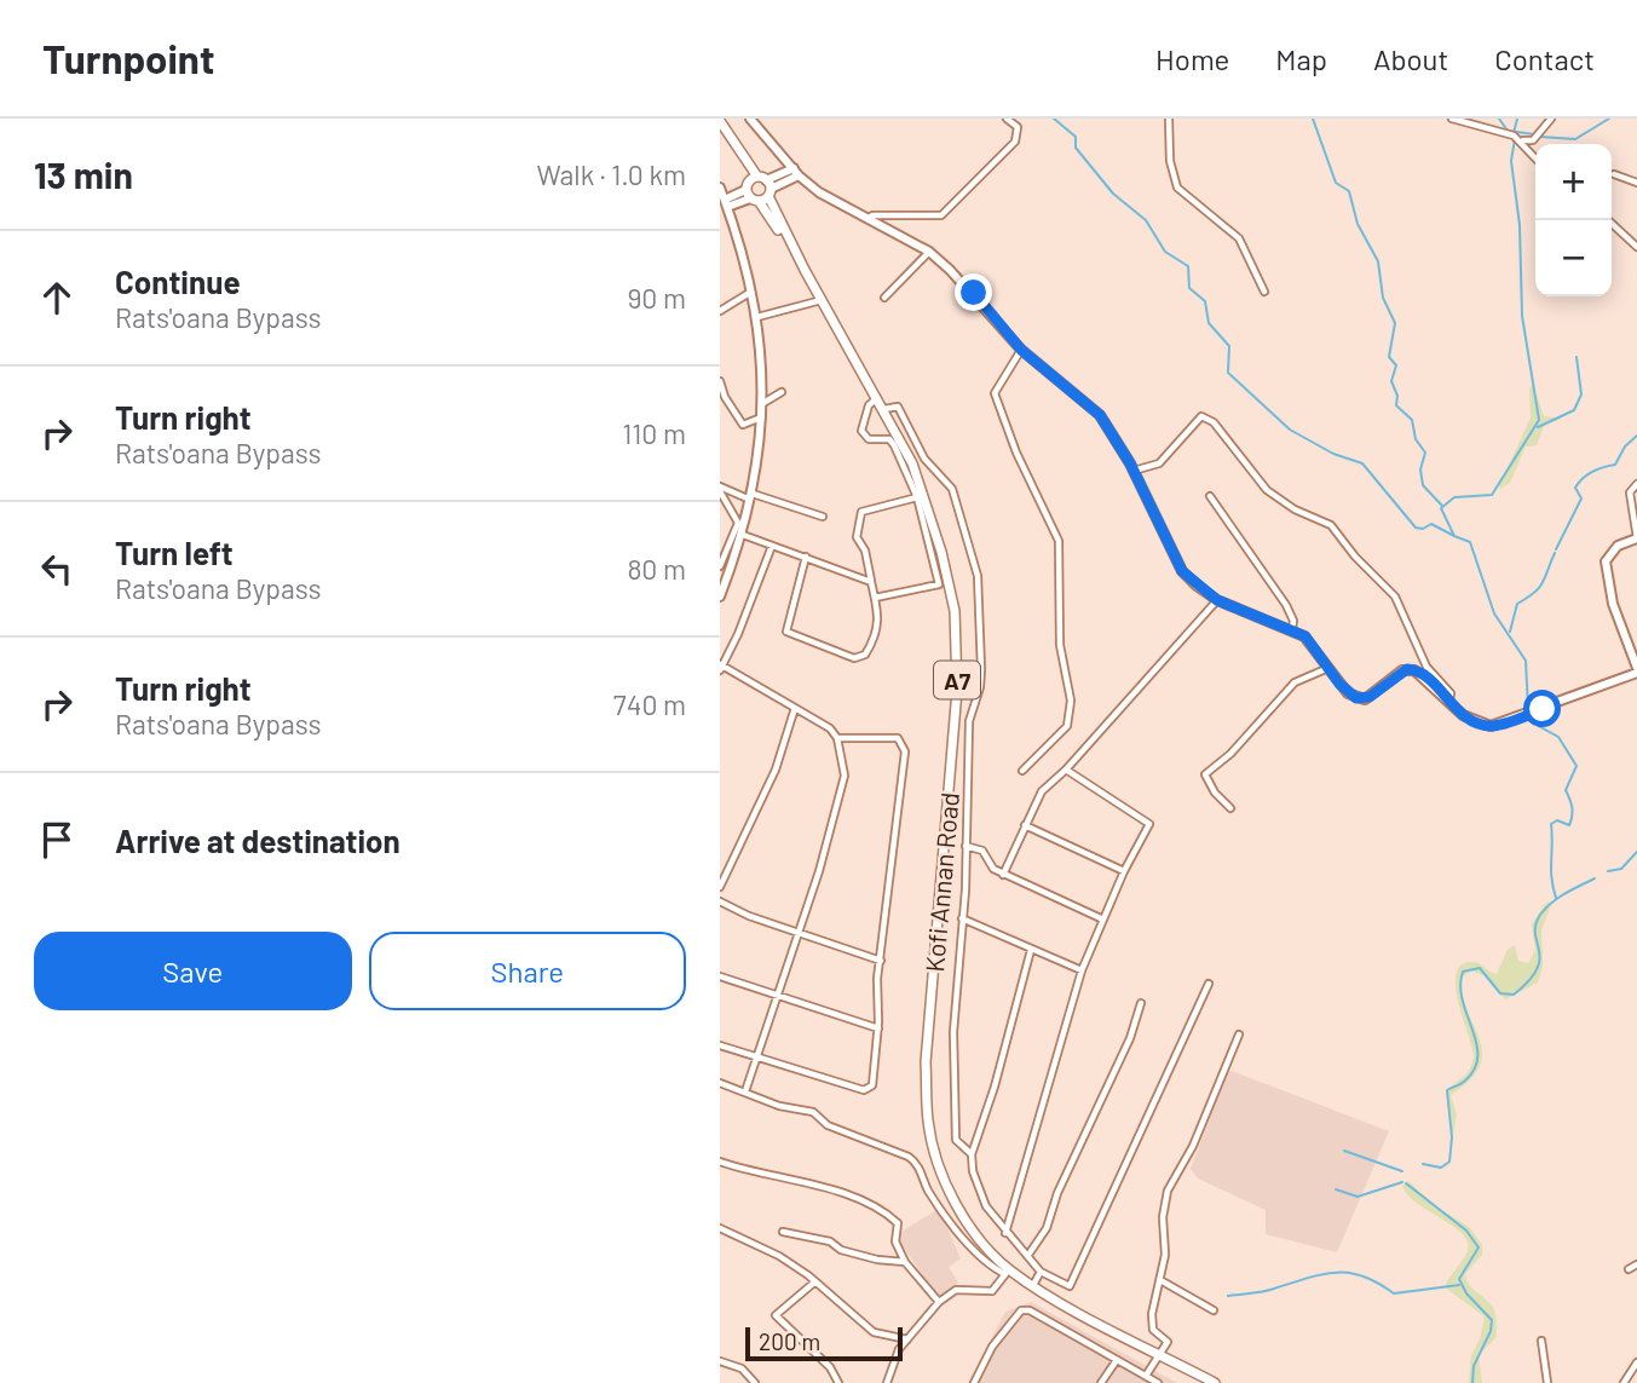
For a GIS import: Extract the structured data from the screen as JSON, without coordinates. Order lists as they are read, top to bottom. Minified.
{"streets":{"main road":["A7","Kofi Annan Road"]},"scale_bar":"200 m","page":{"header":"Turnpoint","nav":["Home","Map","About","Contact"],"heading":["13 min","Walk · 1.0 km"],"map_buttons":["+","−"],"list":[["Continue","Rats'oana Bypass","90 m"],["Turn right","Rats'oana Bypass","110 m"],["Turn left","Rats'oana Bypass","80 m"],["Turn right","Rats'oana Bypass","740 m"],"Arrive at destination"],"buttons":["Save","Share"],"scale":"200 m"}}
